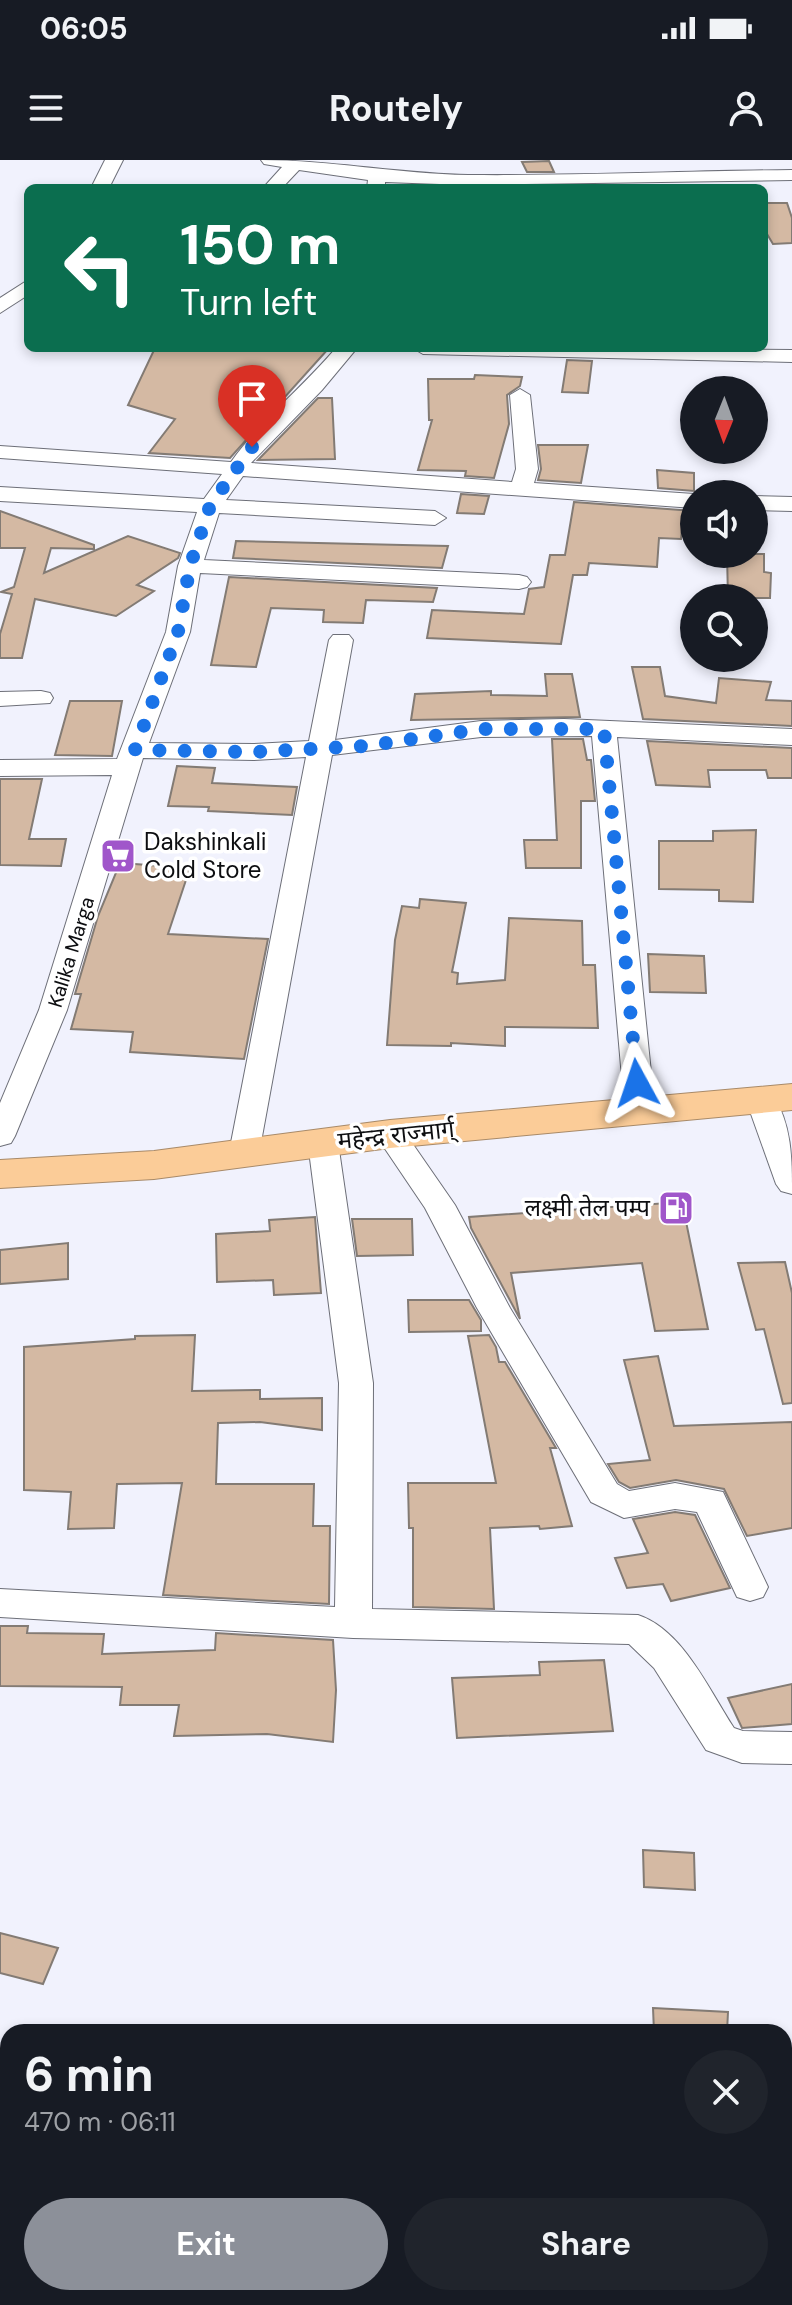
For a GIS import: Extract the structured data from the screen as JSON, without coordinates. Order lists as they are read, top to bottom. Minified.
{"streets":{"highway":["महेन्द्र राज्मार्ग्"],"street":["Kalika Marga"]},"places":{"supermarket":["Dakshinkali Cold Store"],"fuel station":["लक्ष्मी तेल पम्प"]},"north":"bottom","page":{"status":"06:05","header":"Routely","turn":["150 m","Turn left"],"heading":["6 min","470 m · 06:11"],"buttons":["Exit","Share"]}}
